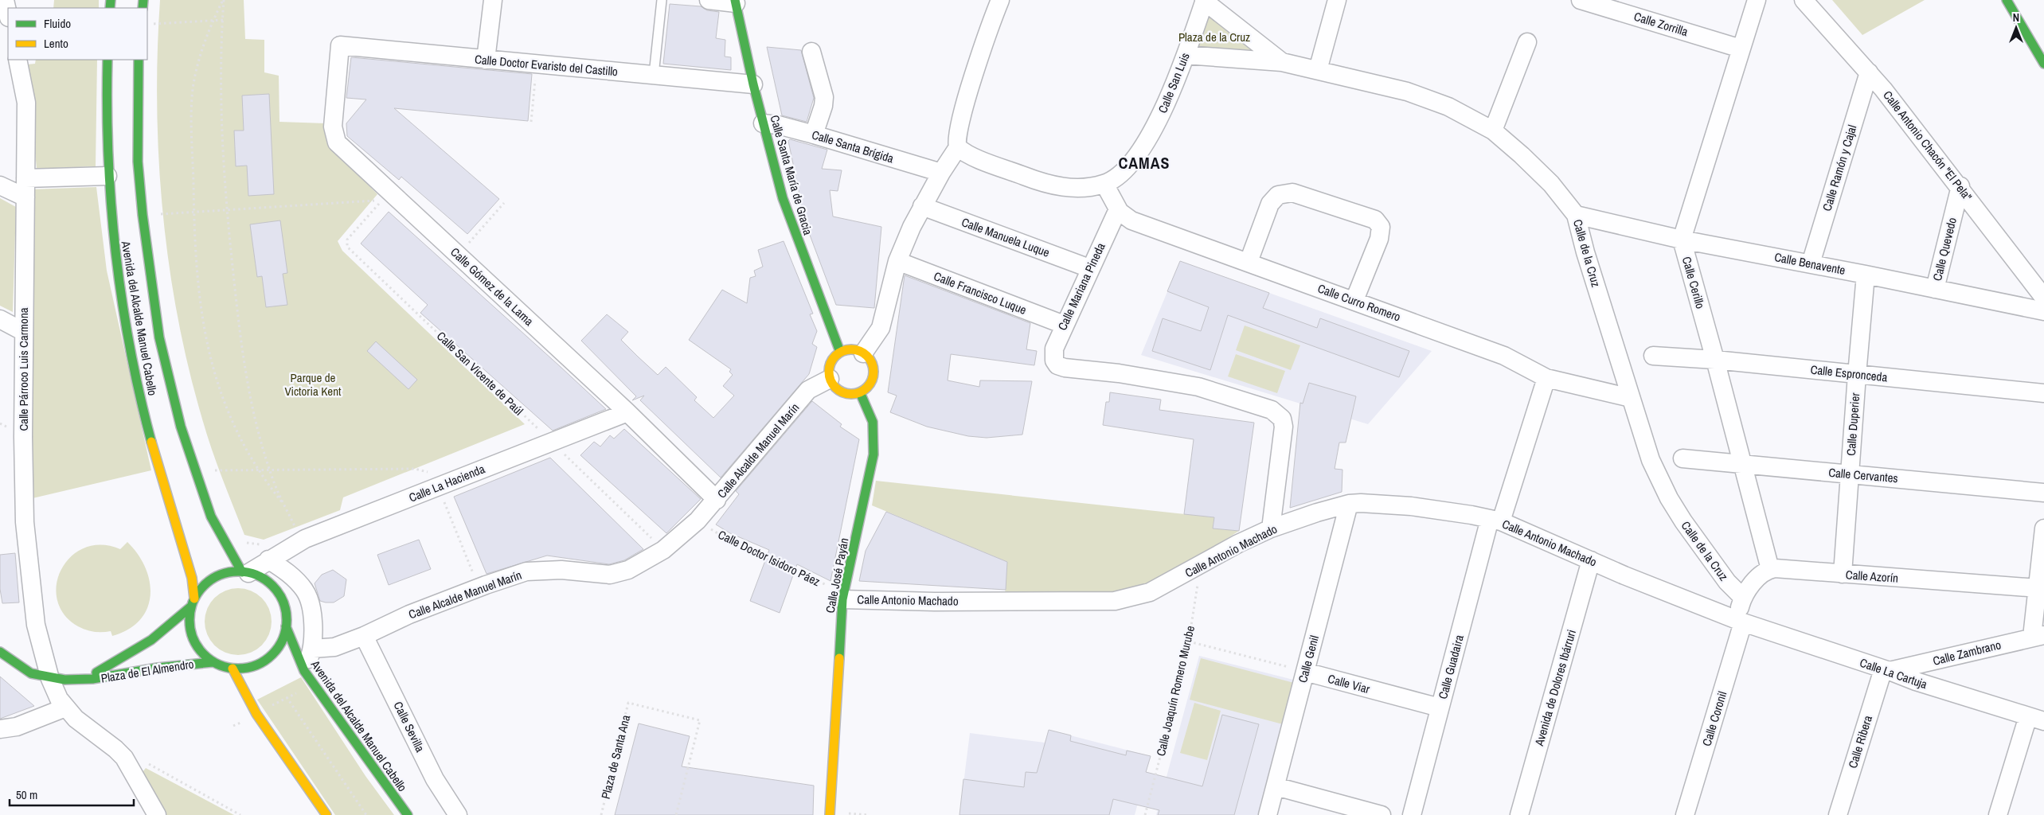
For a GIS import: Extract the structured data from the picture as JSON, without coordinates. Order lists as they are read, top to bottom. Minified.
{"streets":{"main road":["Calle Santa María de Gracia","Avenida del Alcalde Manuel Cabello","Calle José Payán","Plaza de El Almendro"],"street":["Calle Zorrilla","Calle Doctor Evaristo del Castillo","Calle San Luis","Calle Antonio Chacón \"El Pela\"","Calle Santa Brígida","Calle Ramón y Cajal","Calle Manuela Luque","Calle Quevedo","Calle de la Cruz","Calle Benavente","Calle Cerillo","Calle Gómez de la Lama","Calle Mariana Pineda","Calle Francisco Luque","Calle Curro Romero","Calle Párroco Luis Carmona","Calle Espronceda","Calle Duperier","Calle Alcalde Manuel Marín","Calle Cervantes","Calle La Hacienda","Calle Antonio Machado","Calle Azorín","Calle Zambrano","Calle Genil","Calle Guadaira","Calle La Cartuja","Calle Viar","Avenida de Dolores Ibárruri","Calle Coronil","Calle Sevilla","Calle Ribera"],"path":["Calle San Vicente de Paúl","Calle Doctor Isidoro Páez","Calle Joaquín Romero Murube","Plaza de Santa Ana"]},"crossings":[["Calle Doctor Evaristo del Castillo","Calle Santa María de Gracia"],["Calle Doctor Evaristo del Castillo","Calle Gómez de la Lama"],["Calle San Luis","Calle de la Cruz"],["Calle San Luis","Calle Curro Romero"],["Calle Antonio Chacón \"El Pela\"","Calle Ramón y Cajal"],["Calle Antonio Chacón \"El Pela\"","Calle Quevedo"],["Calle Santa Brígida","Calle Santa María de Gracia"],["Calle Ramón y Cajal","Calle Benavente"],["Calle Santa María de Gracia","Calle Alcalde Manuel Marín"],["Calle Santa María de Gracia","Calle José Payán"],["Calle Manuela Luque","Calle Mariana Pineda"],["Calle Quevedo","Calle Benavente"],["Calle de la Cruz","Calle Benavente"],["Calle de la Cruz","Calle Curro Romero"],["Calle Benavente","Calle Cerillo"],["Calle Benavente","Calle Duperier"],["Calle Cerillo","Calle Espronceda"],["Calle Cerillo","Calle Cervantes"],["Calle Cerillo","Calle Azorín"],["Calle Gómez de la Lama","Calle Alcalde Manuel Marín"],["Calle Gómez de la Lama","Calle La Hacienda"],["Calle Mariana Pineda","Calle Francisco Luque"],["Calle Mariana Pineda","Calle Curro Romero"],["Calle Mariana Pineda","Calle Antonio Machado"],["Calle Curro Romero","Calle Guadaira"],["Avenida del Alcalde Manuel Cabello","Calle La Hacienda"],["Avenida del Alcalde Manuel Cabello","Plaza de El Almendro"],["Calle Párroco Luis Carmona","Plaza de El Almendro"],["Calle San Vicente de Paúl","Calle Alcalde Manuel Marín"],["Calle San Vicente de Paúl","Calle La Hacienda"],["Calle Espronceda","Calle Duperier"],["Calle Duperier","Calle Cervantes"],["Calle Duperier","Calle Azorín"],["Calle Alcalde Manuel Marín","Calle Doctor Isidoro Páez"],["Calle Alcalde Manuel Marín","Calle José Payán"],["Calle Alcalde Manuel Marín","Calle Sevilla"],["Calle La Hacienda","Plaza de El Almendro"],["Calle Antonio Machado","Calle Doctor Isidoro Páez"],["Calle Antonio Machado","Calle José Payán"],["Calle Antonio Machado","Calle Genil"],["Calle Antonio Machado","Calle Guadaira"],["Calle Antonio Machado","Calle La Cartuja"],["Calle Antonio Machado","Avenida de Dolores Ibárruri"],["Calle Antonio Machado","Calle Joaquín Romero Murube"],["Calle Antonio Machado","Calle Coronil"],["Calle Doctor Isidoro Páez","Calle José Payán"],["Calle Zambrano","Calle La Cartuja"],["Calle Zambrano","Calle Ribera"],["Calle Genil","Calle Viar"],["Calle Guadaira","Calle Viar"],["Calle La Cartuja","Calle Coronil"],["Calle La Cartuja","Calle Ribera"]],"districts":["CAMAS"],"parks":["Plaza de la Cruz","Parque de Victoria Kent"],"legend":["Fluido","Lento"],"scale_bar":"50 m","north":"top"}
